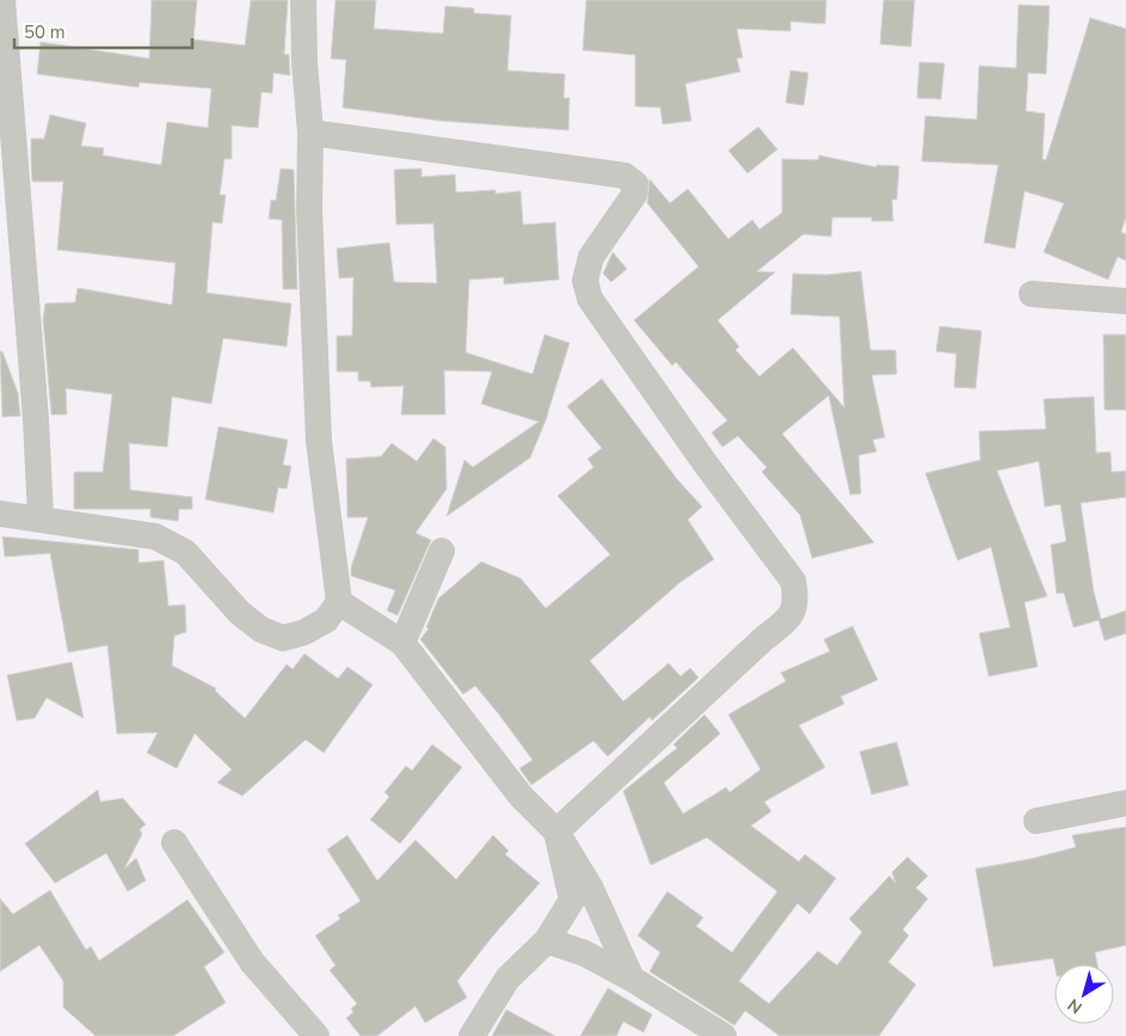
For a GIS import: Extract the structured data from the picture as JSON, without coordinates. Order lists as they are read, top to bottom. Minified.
{"scale_bar":"50 m","north":"bottom left"}
